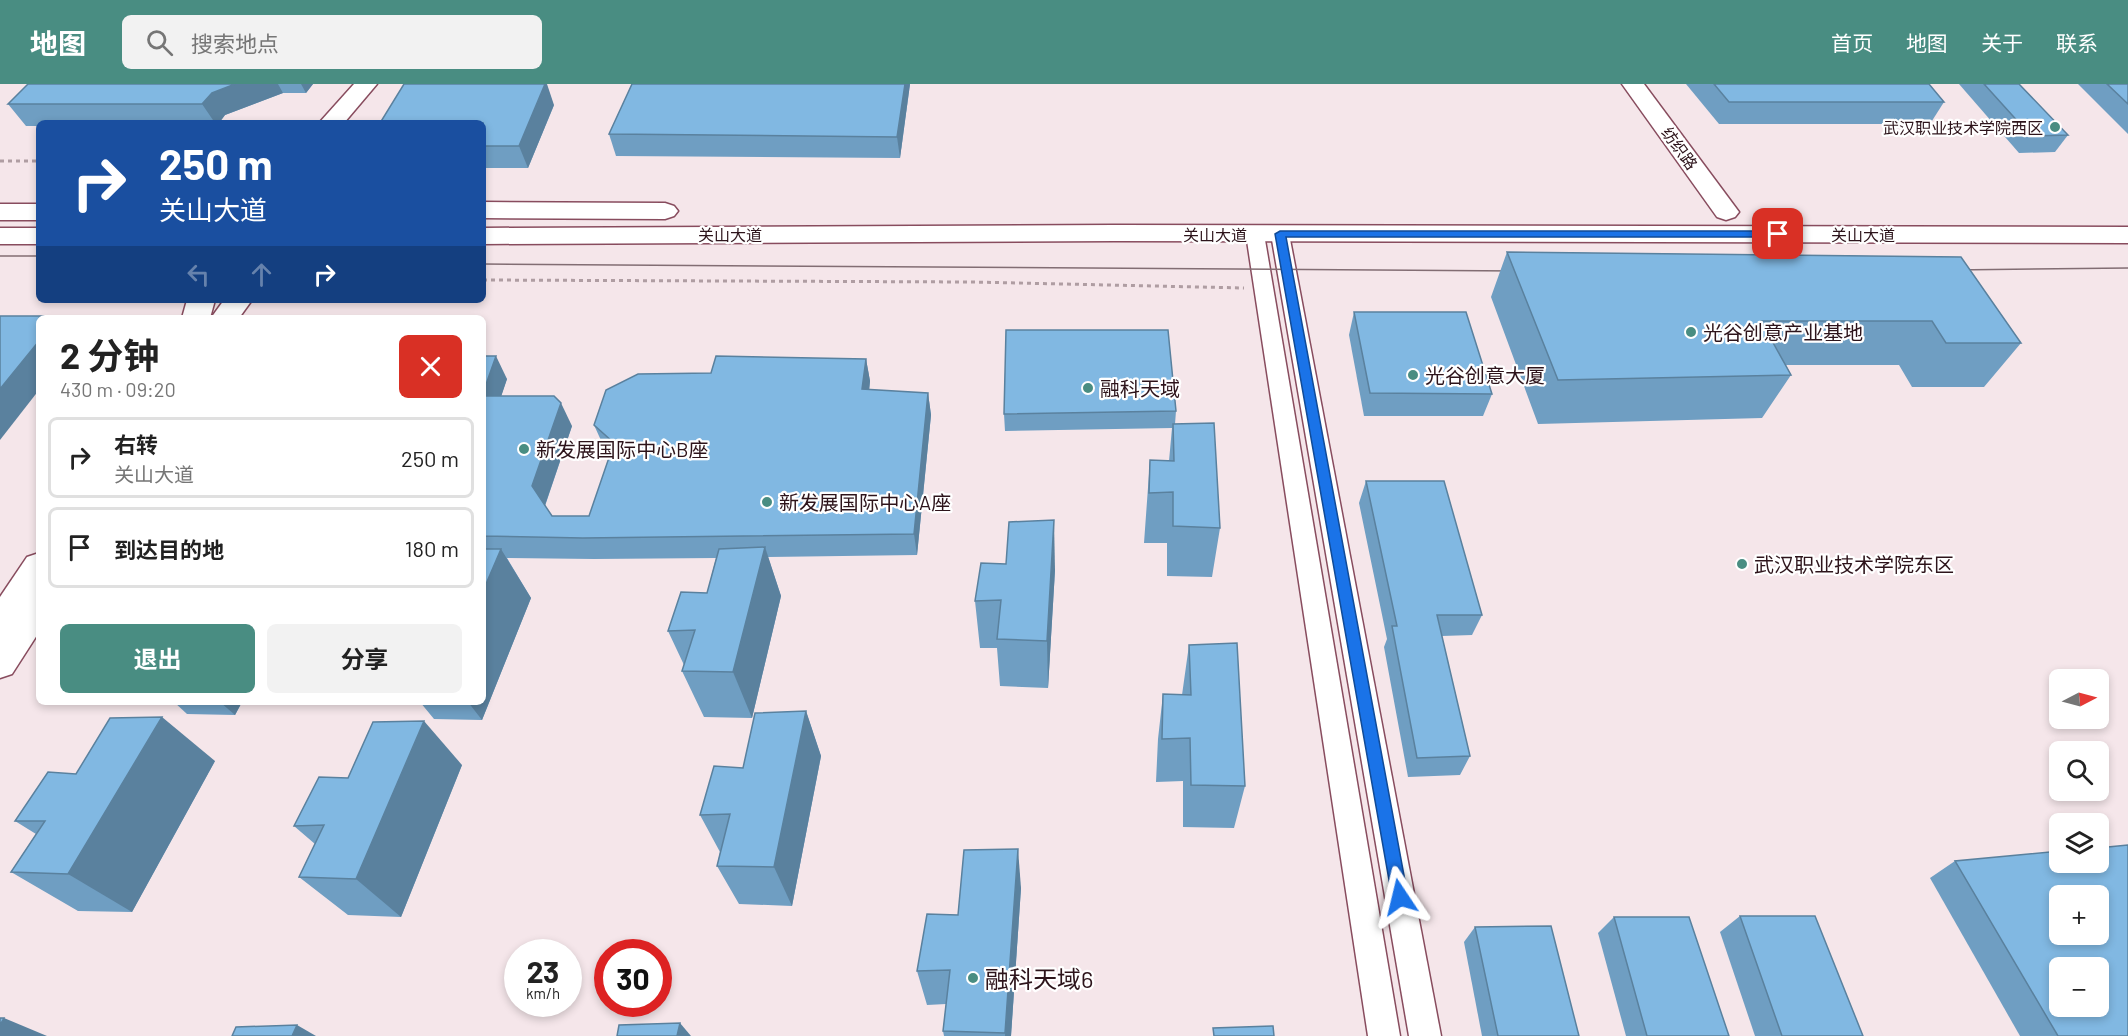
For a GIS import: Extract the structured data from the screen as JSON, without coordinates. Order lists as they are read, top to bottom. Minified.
{"streets":{"main road":["纺织路","关山大道"]},"crossings":[["纺织路","关山大道"]],"places":["武汉职业技术学院西区","光谷创意产业基地","光谷创意大厦","融科天域","新发展国际中心B座","新发展国际中心A座","武汉职业技术学院东区","融科天域6"],"north":"right","page":{"header":"地图","search":"搜索地点","nav":["首页","地图","关于","联系"],"turn":["250 m","关山大道"],"heading":["2 分钟","430 m · 09:20"],"list":[{"name":"右转","note":"关山大道","value":"250 m"},{"name":"到达目的地","value":"180 m"}],"buttons":["退出","分享"],"map_buttons":["+","−"],"speed":"23 km/h","limit":"30"}}
